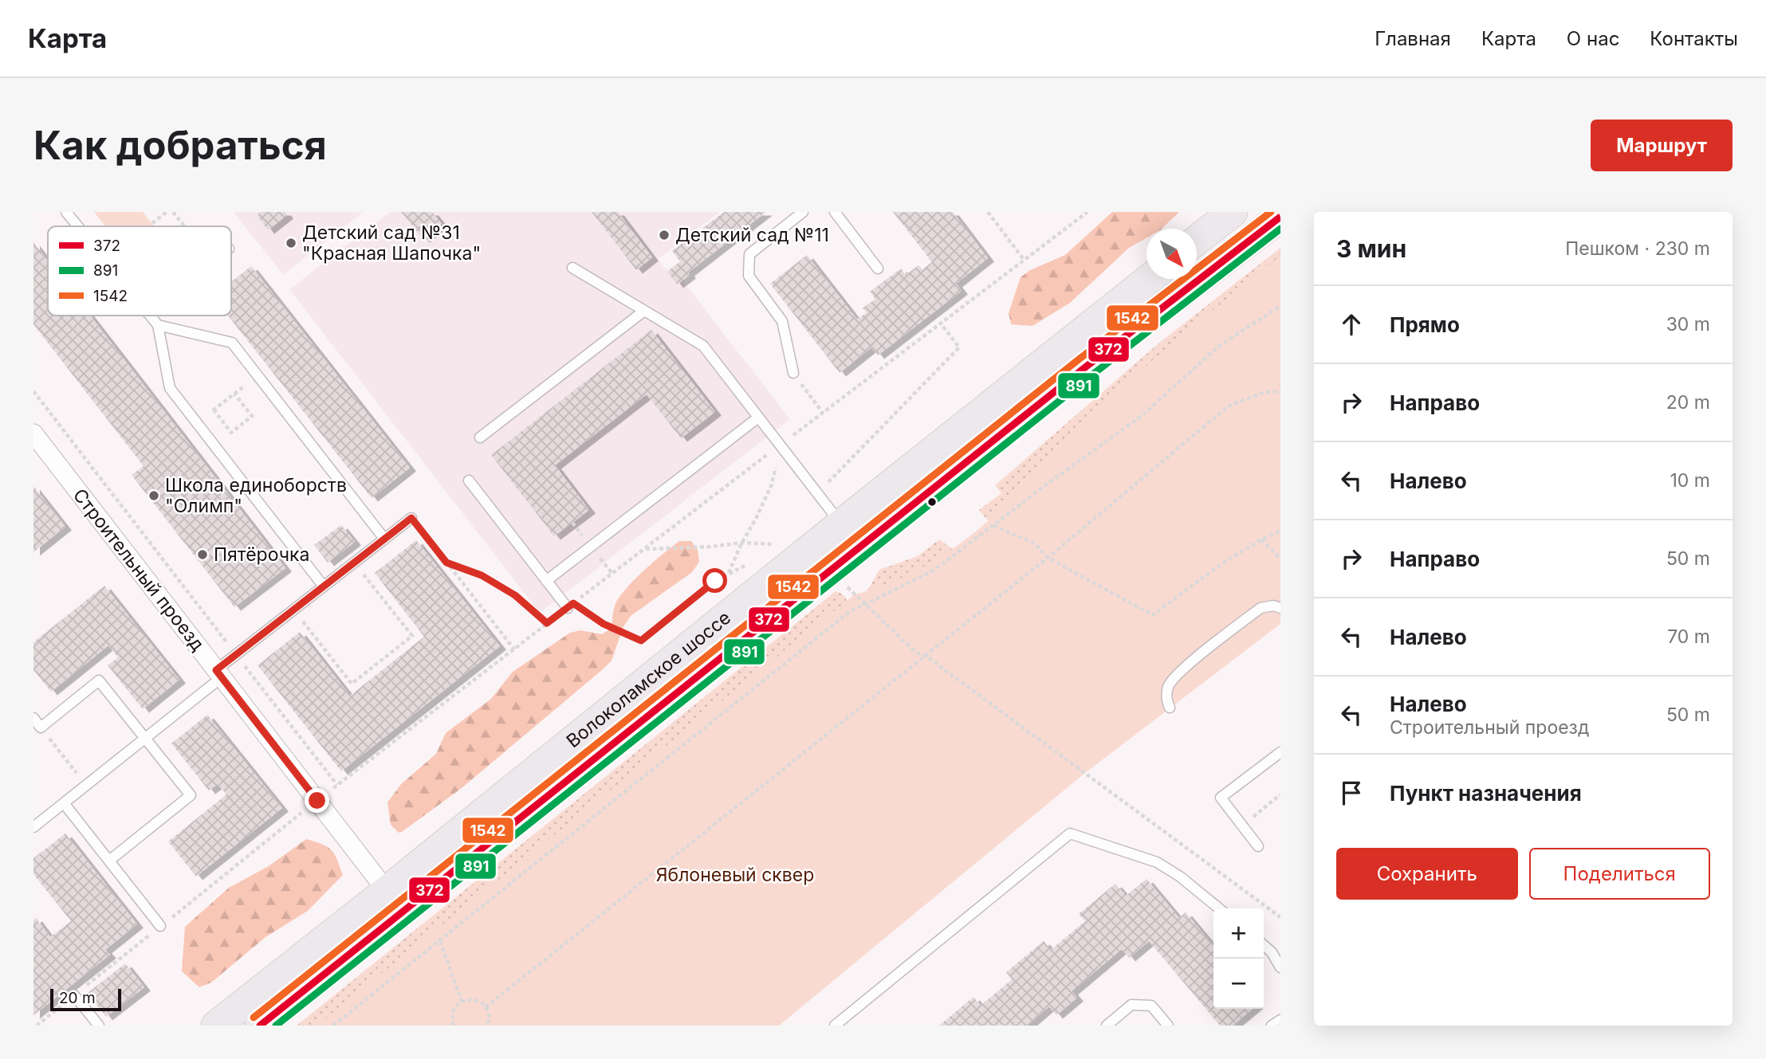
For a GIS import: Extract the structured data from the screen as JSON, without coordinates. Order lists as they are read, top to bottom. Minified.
{"streets":{"main road":["Волоколамское шоссе"],"street":["Строительный проезд"]},"crossings":[["Строительный проезд","Волоколамское шоссе"]],"parks":["Яблоневый сквер"],"places":["Детский сад №11","Детский сад №31 \"Красная Шапочка\"","Школа единоборств \"Олимп\"","Пятёрочка"],"lines":["transit line 1542","transit line 372","transit line 891"],"legend":["372","891","1542"],"scale_bar":"20 m","north":"bottom right","page":{"header":"Карта","nav":["Главная","Карта","О нас","Контакты"],"buttons":["Маршрут",["Сохранить","Поделиться"]],"title":"Как добраться","heading":["3 мин","Пешком · 230 m"],"list":[["Прямо","30 m"],["Направо","20 m"],["Налево","10 m"],["Направо","50 m"],["Налево","70 m"],["Налево","Строительный проезд","50 m"],"Пункт назначения"],"map_buttons":["+","−"],"scale":"20 m"}}
